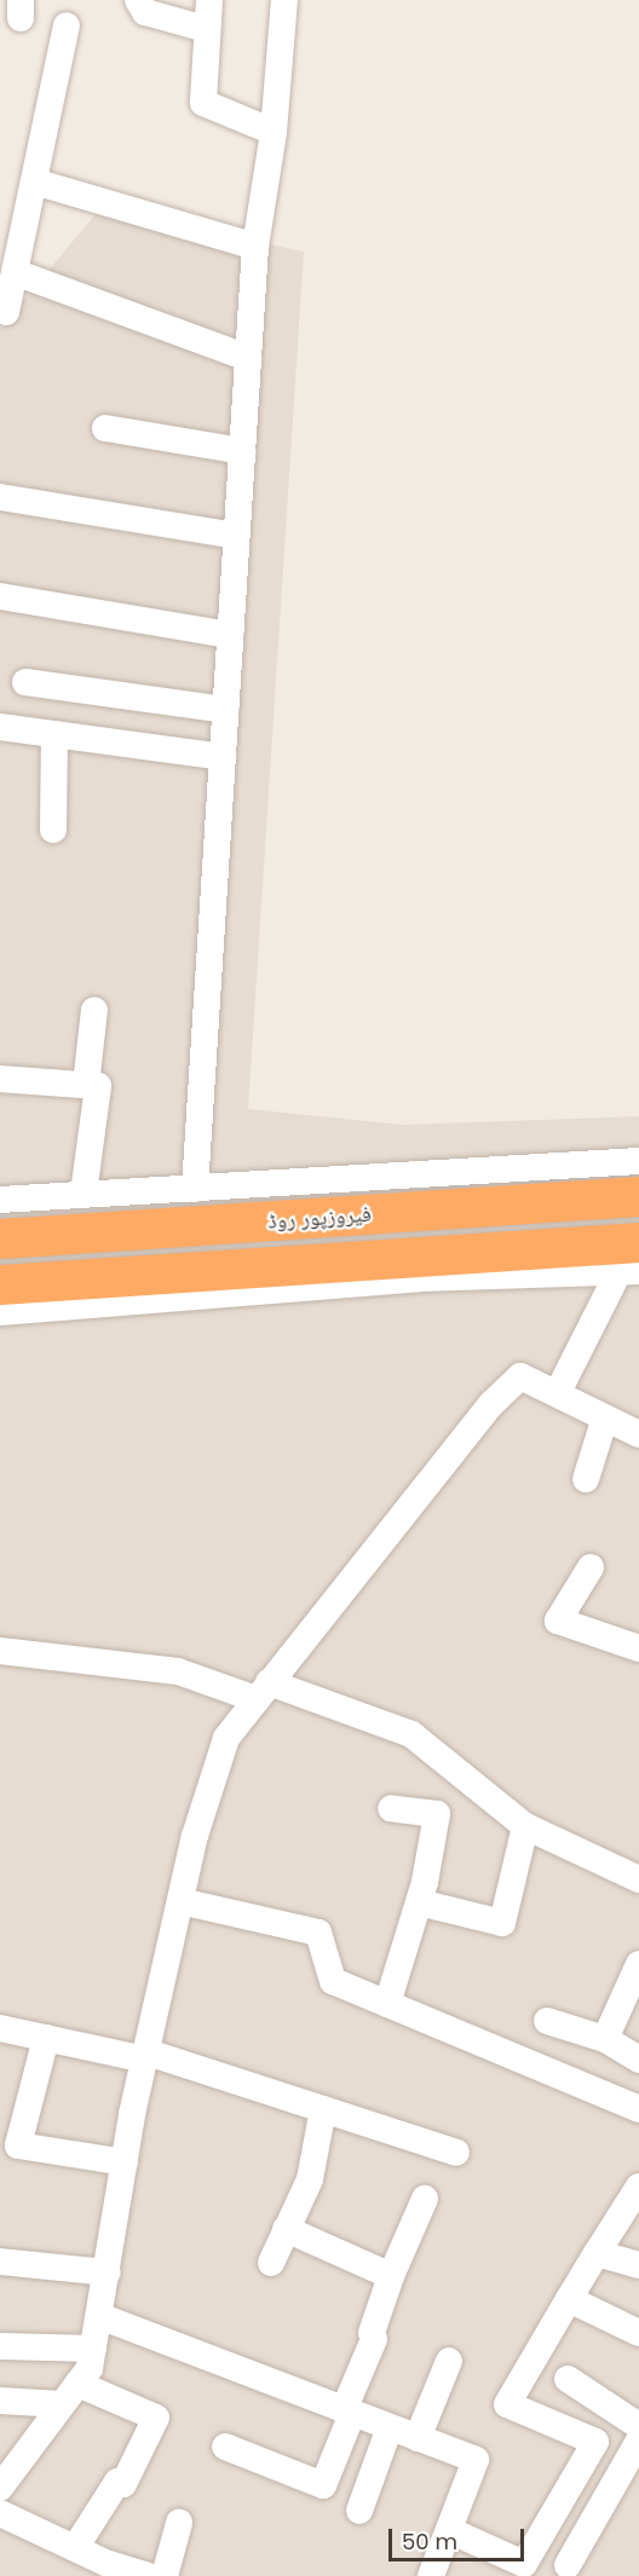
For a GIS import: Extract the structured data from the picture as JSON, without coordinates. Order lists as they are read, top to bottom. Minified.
{"streets":{"highway":["فیروزپور روڈ"]},"scale_bar":"50 m"}
